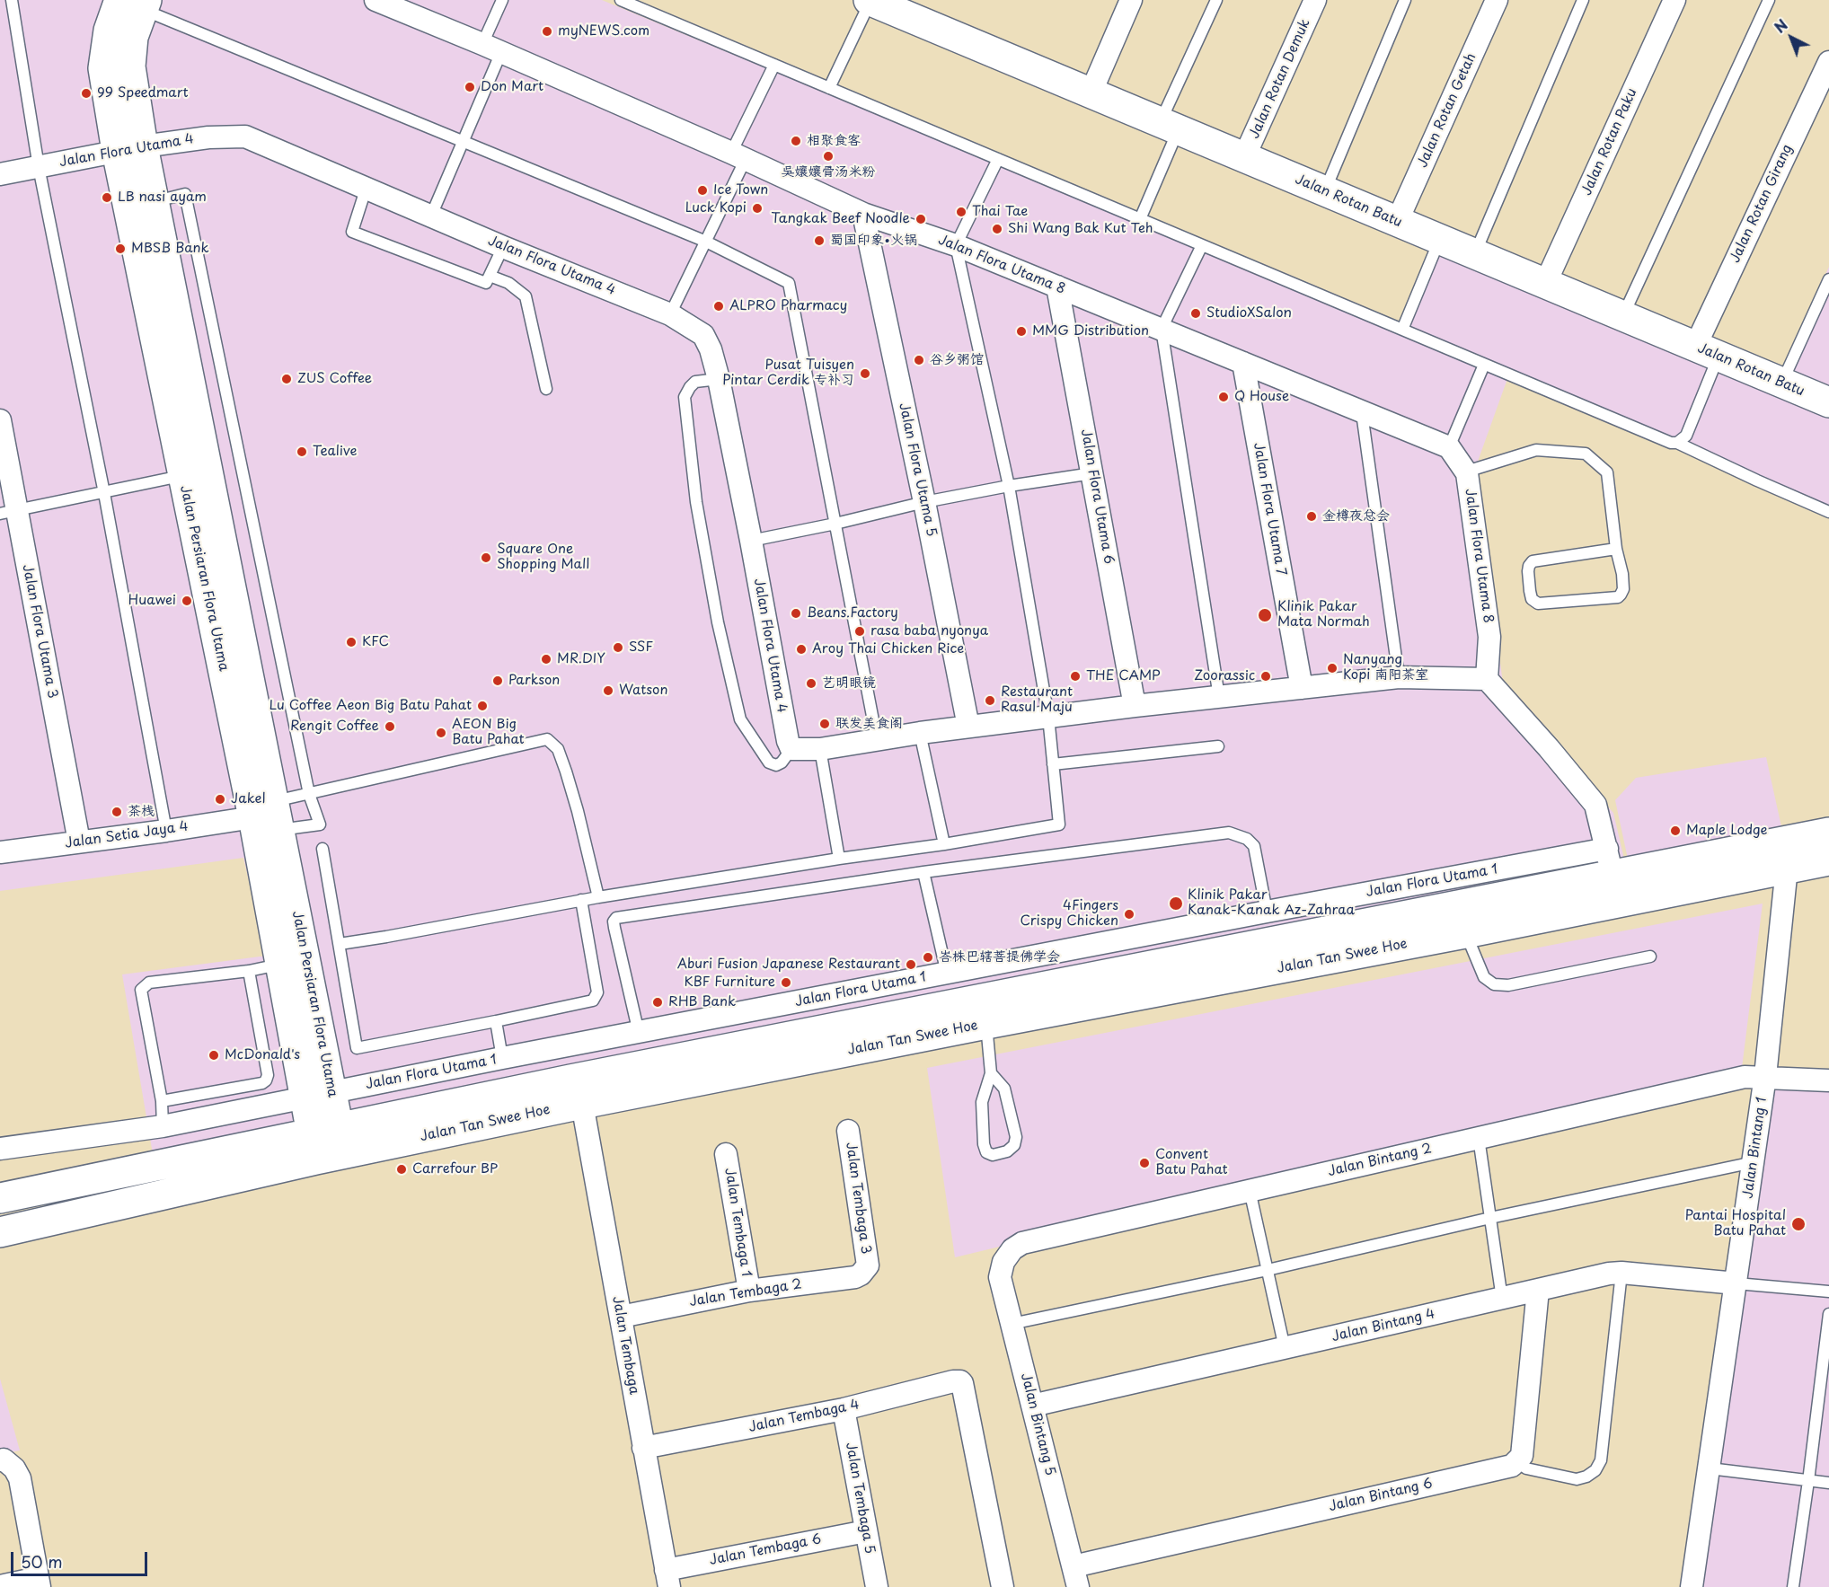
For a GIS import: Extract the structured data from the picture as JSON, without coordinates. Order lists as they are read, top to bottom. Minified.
{"streets":{"main road":["Jalan Rotan Batu","Jalan Persiaran Flora Utama","Jalan Tan Swee Hoe"],"street":["Jalan Rotan Demuk","Jalan Rotan Getah","Jalan Rotan Paku","Jalan Flora Utama 4","Jalan Rotan Girang","Jalan Flora Utama 8","Jalan Flora Utama 5","Jalan Flora Utama 6","Jalan Flora Utama 7","Jalan Flora Utama 3","Jalan Setia Jaya 4","Jalan Flora Utama 1","Jalan Bintang 1","Jalan Bintang 2","Jalan Tembaga 3","Jalan Tembaga 1","Jalan Tembaga 2","Jalan Bintang 4","Jalan Tembaga","Jalan Tembaga 4","Jalan Bintang 5","Jalan Bintang 6","Jalan Tembaga 5","Jalan Tembaga 6"]},"crossings":[["Jalan Rotan Demuk","Jalan Rotan Batu"],["Jalan Rotan Getah","Jalan Rotan Batu"],["Jalan Rotan Paku","Jalan Rotan Batu"],["Jalan Flora Utama 4","Jalan Persiaran Flora Utama"],["Jalan Rotan Batu","Jalan Rotan Girang"],["Jalan Flora Utama 8","Jalan Flora Utama 5"],["Jalan Flora Utama 8","Jalan Flora Utama 6"],["Jalan Flora Utama 8","Jalan Flora Utama 7"],["Jalan Persiaran Flora Utama","Jalan Setia Jaya 4"],["Jalan Persiaran Flora Utama","Jalan Flora Utama 1"],["Jalan Persiaran Flora Utama","Jalan Tan Swee Hoe"],["Jalan Flora Utama 3","Jalan Setia Jaya 4"],["Jalan Flora Utama 1","Jalan Tan Swee Hoe"],["Jalan Tan Swee Hoe","Jalan Bintang 1"],["Jalan Tan Swee Hoe","Jalan Tembaga"],["Jalan Bintang 1","Jalan Bintang 2"],["Jalan Bintang 1","Jalan Bintang 4"],["Jalan Bintang 2","Jalan Bintang 5"],["Jalan Tembaga 3","Jalan Tembaga 2"],["Jalan Tembaga 1","Jalan Tembaga 2"],["Jalan Tembaga 2","Jalan Tembaga"],["Jalan Bintang 4","Jalan Bintang 5"],["Jalan Tembaga","Jalan Tembaga 4"],["Jalan Tembaga","Jalan Tembaga 6"],["Jalan Tembaga 4","Jalan Tembaga 5"],["Jalan Bintang 5","Jalan Bintang 6"],["Jalan Tembaga 5","Jalan Tembaga 6"]],"places":["myNEWS.com","Don Mart","99 Speedmart","相聚食客","吴孃孃骨汤米粉","Ice Town","LB nasi ayam","Luck Kopi","Thai Tae","Tangkak Beef Noodle","Shi Wang Bak Kut Teh","蜀国印象•火锅","MBSB Bank","ALPRO Pharmacy","StudioXSalon","MMG Distribution","谷乡粥馆","Pusat Tuisyen Pintar Cerdik 专补习","ZUS Coffee","Q House","Tealive","金樽夜总会","Square One Shopping Mall","Huawei","Beans.Factory","Klinik Pakar Mata Normah","rasa baba nyonya","KFC","SSF","Aroy Thai Chicken Rice","MR.DIY","Nanyang Kopi 南阳茶室","THE CAMP","Zoorassic","Parkson","艺明眼镜","Watson","Restaurant Rasul Maju","Lu Coffee Aeon Big Batu Pahat","联发美食阁","Rengit Coffee","AEON Big Batu Pahat","Jakel","茶栈","Maple Lodge","Klinik Pakar Kanak-Kanak Az-Zahraa","4Fingers Crispy Chicken","峇株巴辖菩提佛学会","Aburi Fusion Japanese Restaurant","KBF Furniture","RHB Bank","McDonald's","Convent Batu Pahat","Carrefour BP","Pantai Hospital Batu Pahat"],"scale_bar":"50 m","north":"top left"}
